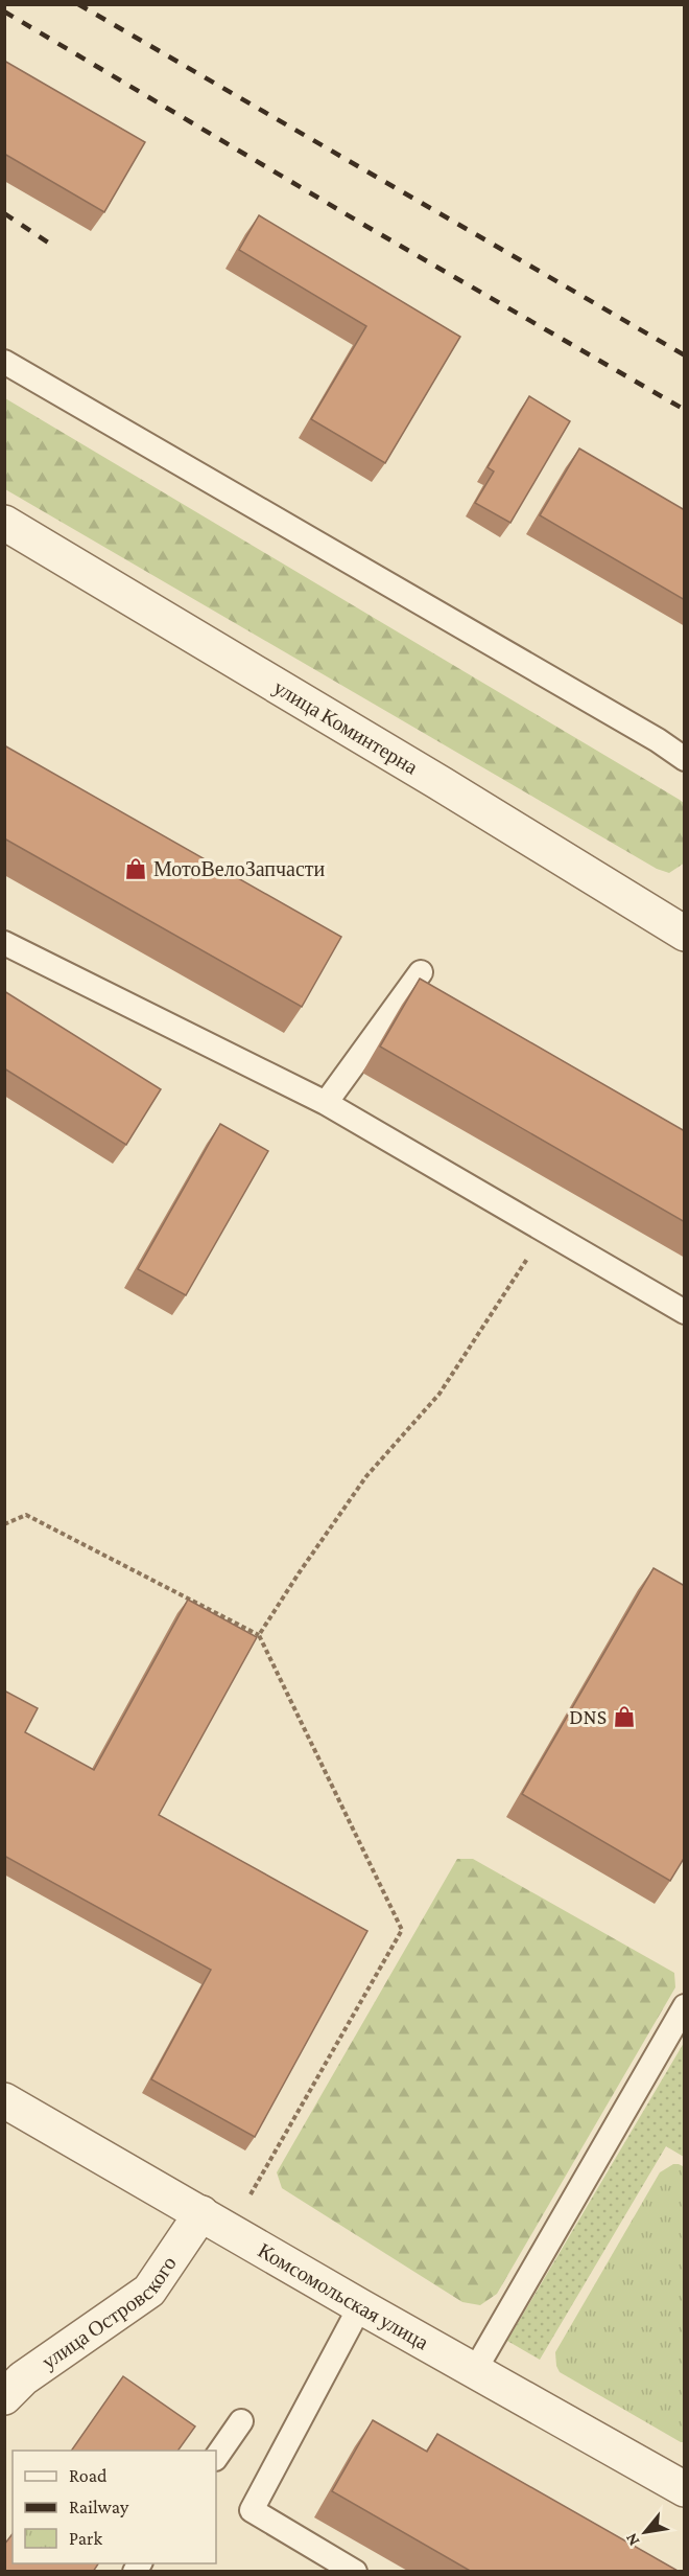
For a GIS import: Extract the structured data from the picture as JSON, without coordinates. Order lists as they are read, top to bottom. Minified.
{"streets":{"street":["улица Коминтерна","Комсомольская улица","улица Островского"]},"crossings":[["Комсомольская улица","улица Островского"]],"places":{"shop":["МотоВелоЗапчасти","DNS"]},"legend":["Road","Railway","Park"],"north":"bottom left"}
